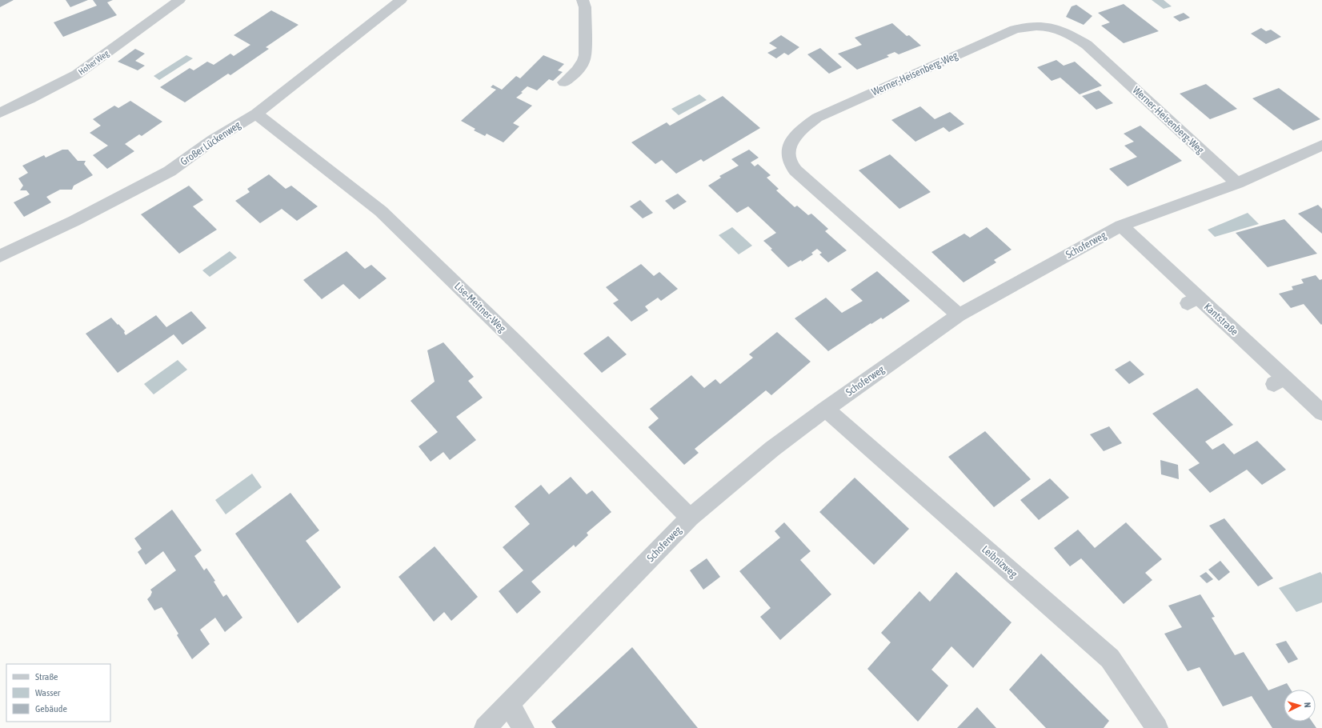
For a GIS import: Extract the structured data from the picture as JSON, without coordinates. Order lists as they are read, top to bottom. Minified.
{"streets":{"street":["Hoher Weg","Werner-Heisenberg-Weg","Großer Lückenweg","Schoferweg","Lise-Meitner-Weg","Kantstraße","Leibnizweg"]},"crossings":[["Werner-Heisenberg-Weg","Schoferweg"],["Großer Lückenweg","Lise-Meitner-Weg"],["Schoferweg","Lise-Meitner-Weg"],["Schoferweg","Kantstraße"],["Schoferweg","Leibnizweg"]],"legend":["Straße","Wasser","Gebäude"],"north":"right"}
